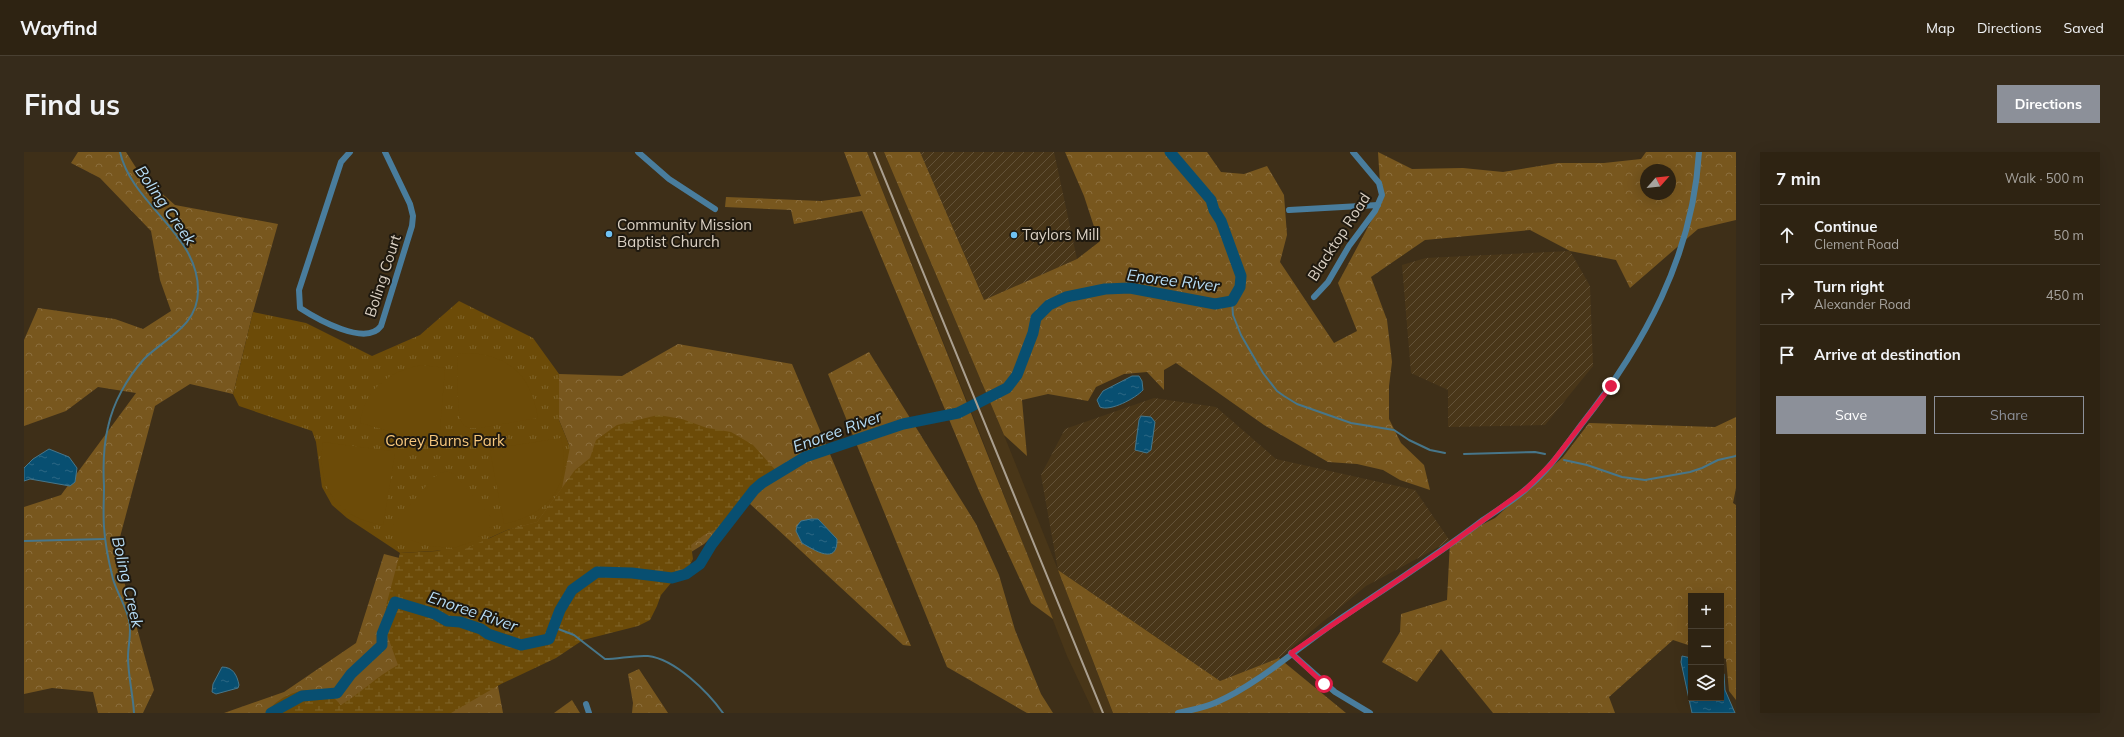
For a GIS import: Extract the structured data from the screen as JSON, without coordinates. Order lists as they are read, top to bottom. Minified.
{"streets":{"street":["Blacktop Road","Boling Court"]},"water":["Boling Creek","Enoree River"],"parks":["Corey Burns Park"],"places":["Community Mission Baptist Church","Taylors Mill"],"north":"top right","page":{"header":"Wayfind","nav":["Map","Directions","Saved"],"buttons":["Directions",["Save","Share"]],"title":"Find us","heading":["7 min","Walk · 500 m"],"list":[["Continue","Clement Road","50 m"],["Turn right","Alexander Road","450 m"],"Arrive at destination"],"map_buttons":["+","−"]}}
